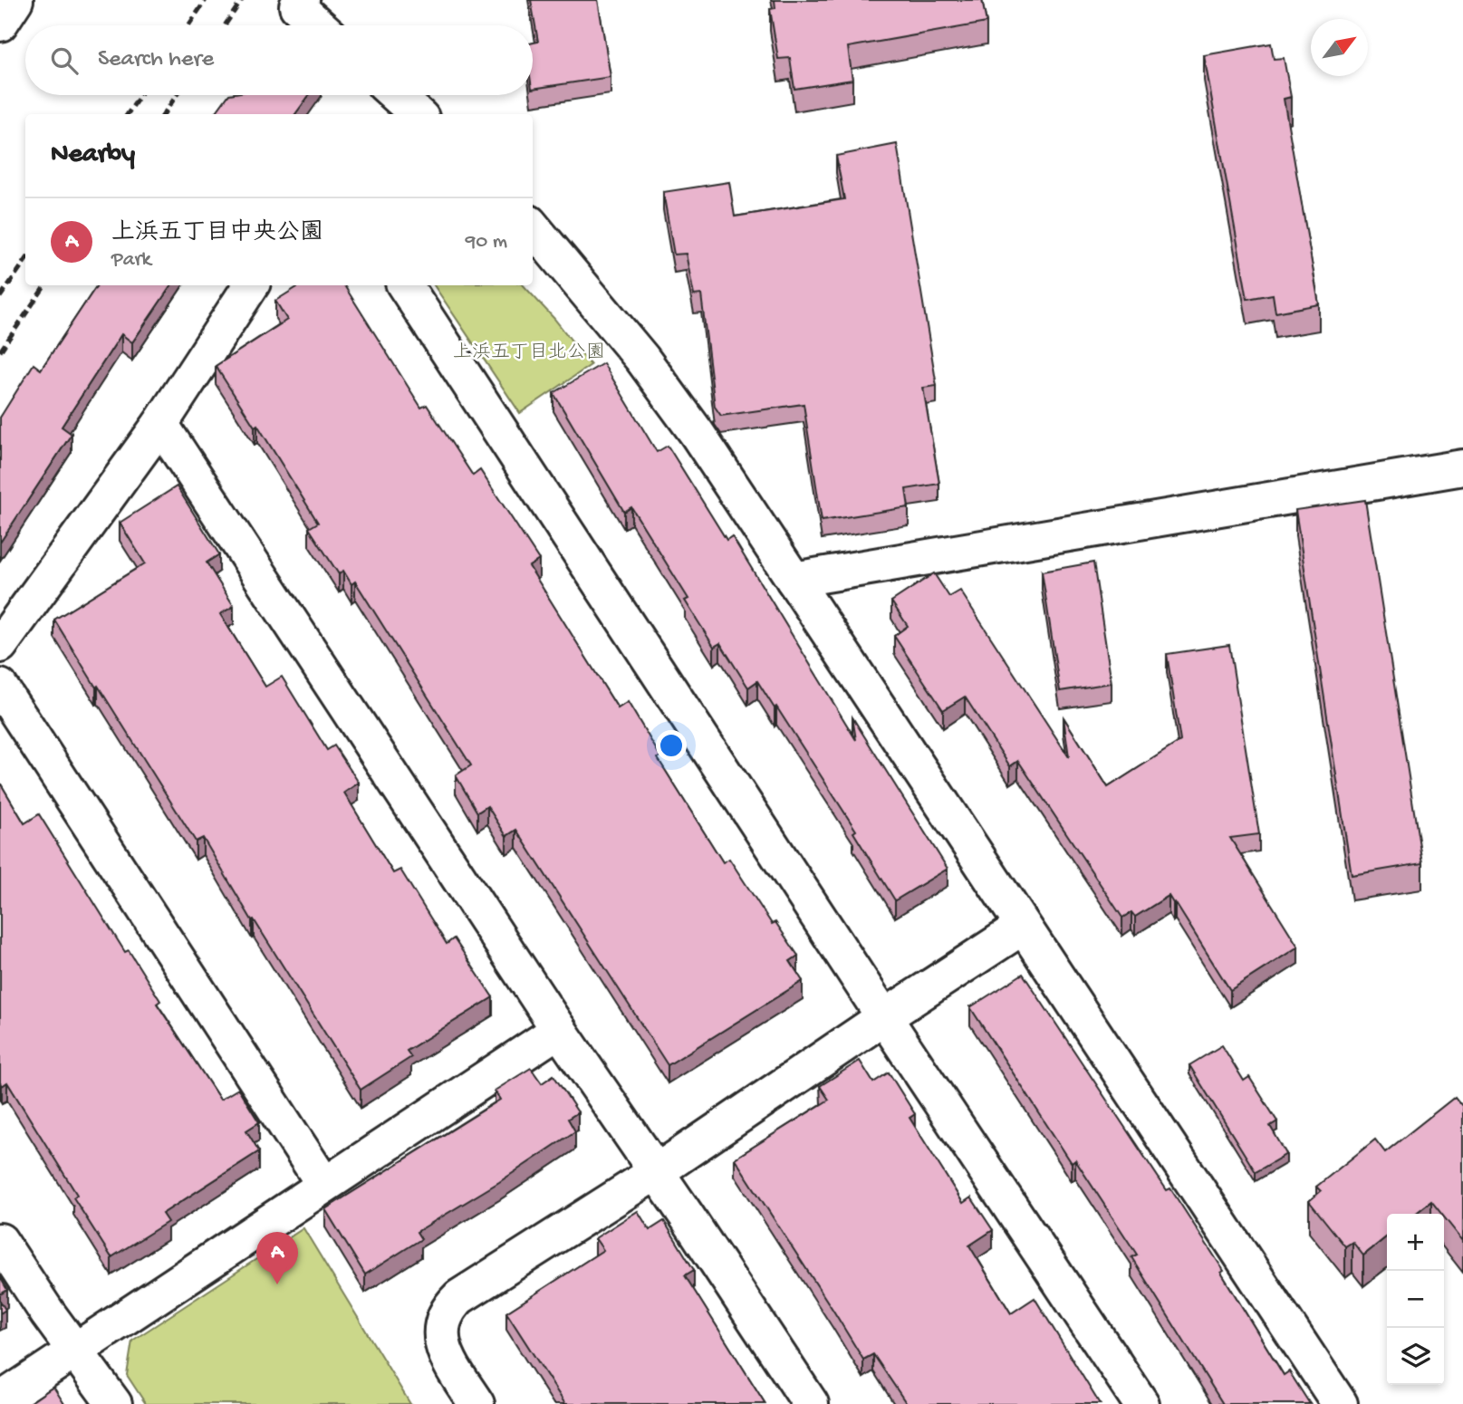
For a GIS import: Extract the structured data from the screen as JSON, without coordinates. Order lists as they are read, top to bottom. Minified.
{"parks":["上浜五丁目北公園"],"north":"top right","page":{"search":"Search here","heading":"Nearby","list":[{"mark":"A","name":"上浜五丁目中央公園","note":"Park","value":"90 m"}],"map_buttons":["+","−"],"pins":"A"}}
